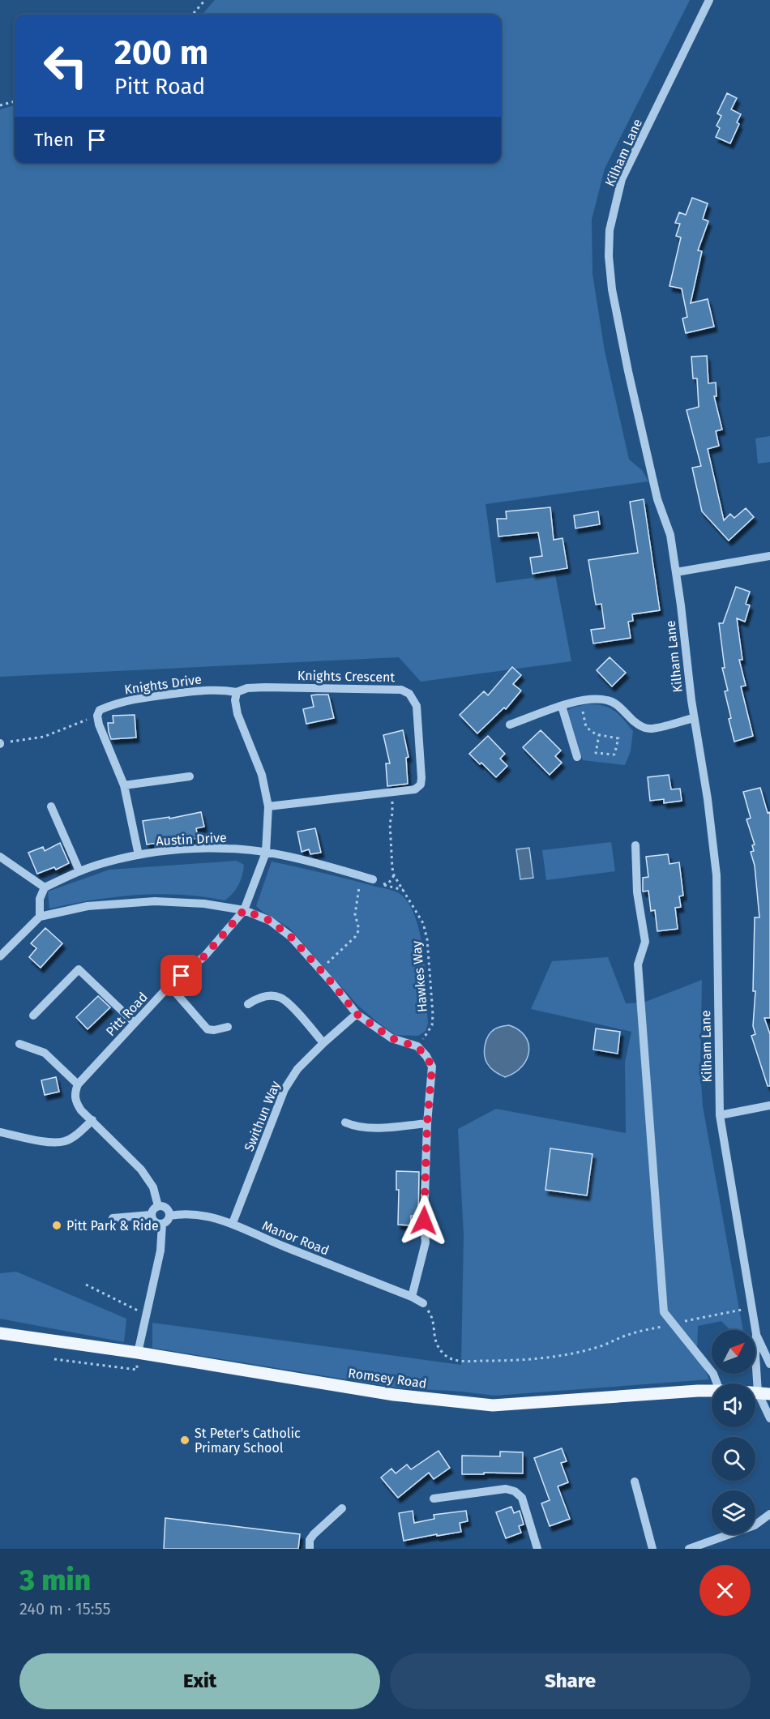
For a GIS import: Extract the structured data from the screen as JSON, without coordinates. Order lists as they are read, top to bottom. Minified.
{"streets":{"main road":["Romsey Road"],"street":["Kilham Lane","Knights Crescent","Knights Drive","Austin Drive","Pitt Road","Swithun Way","Manor Road"],"path":["Hawkes Way"]},"crossings":[["Knights Crescent","Knights Drive"],["Knights Crescent","Hawkes Way"],["Knights Crescent","Pitt Road"],["Knights Drive","Pitt Road"],["Austin Drive","Pitt Road"],["Swithun Way","Manor Road"]],"places":["Pitt Park & Ride","St Peter's Catholic Primary School"],"north":"top right","page":{"turn":["200 m","Pitt Road"],"then":"Then","heading":["3 min","240 m · 15:55"],"buttons":["Exit","Share"]}}
